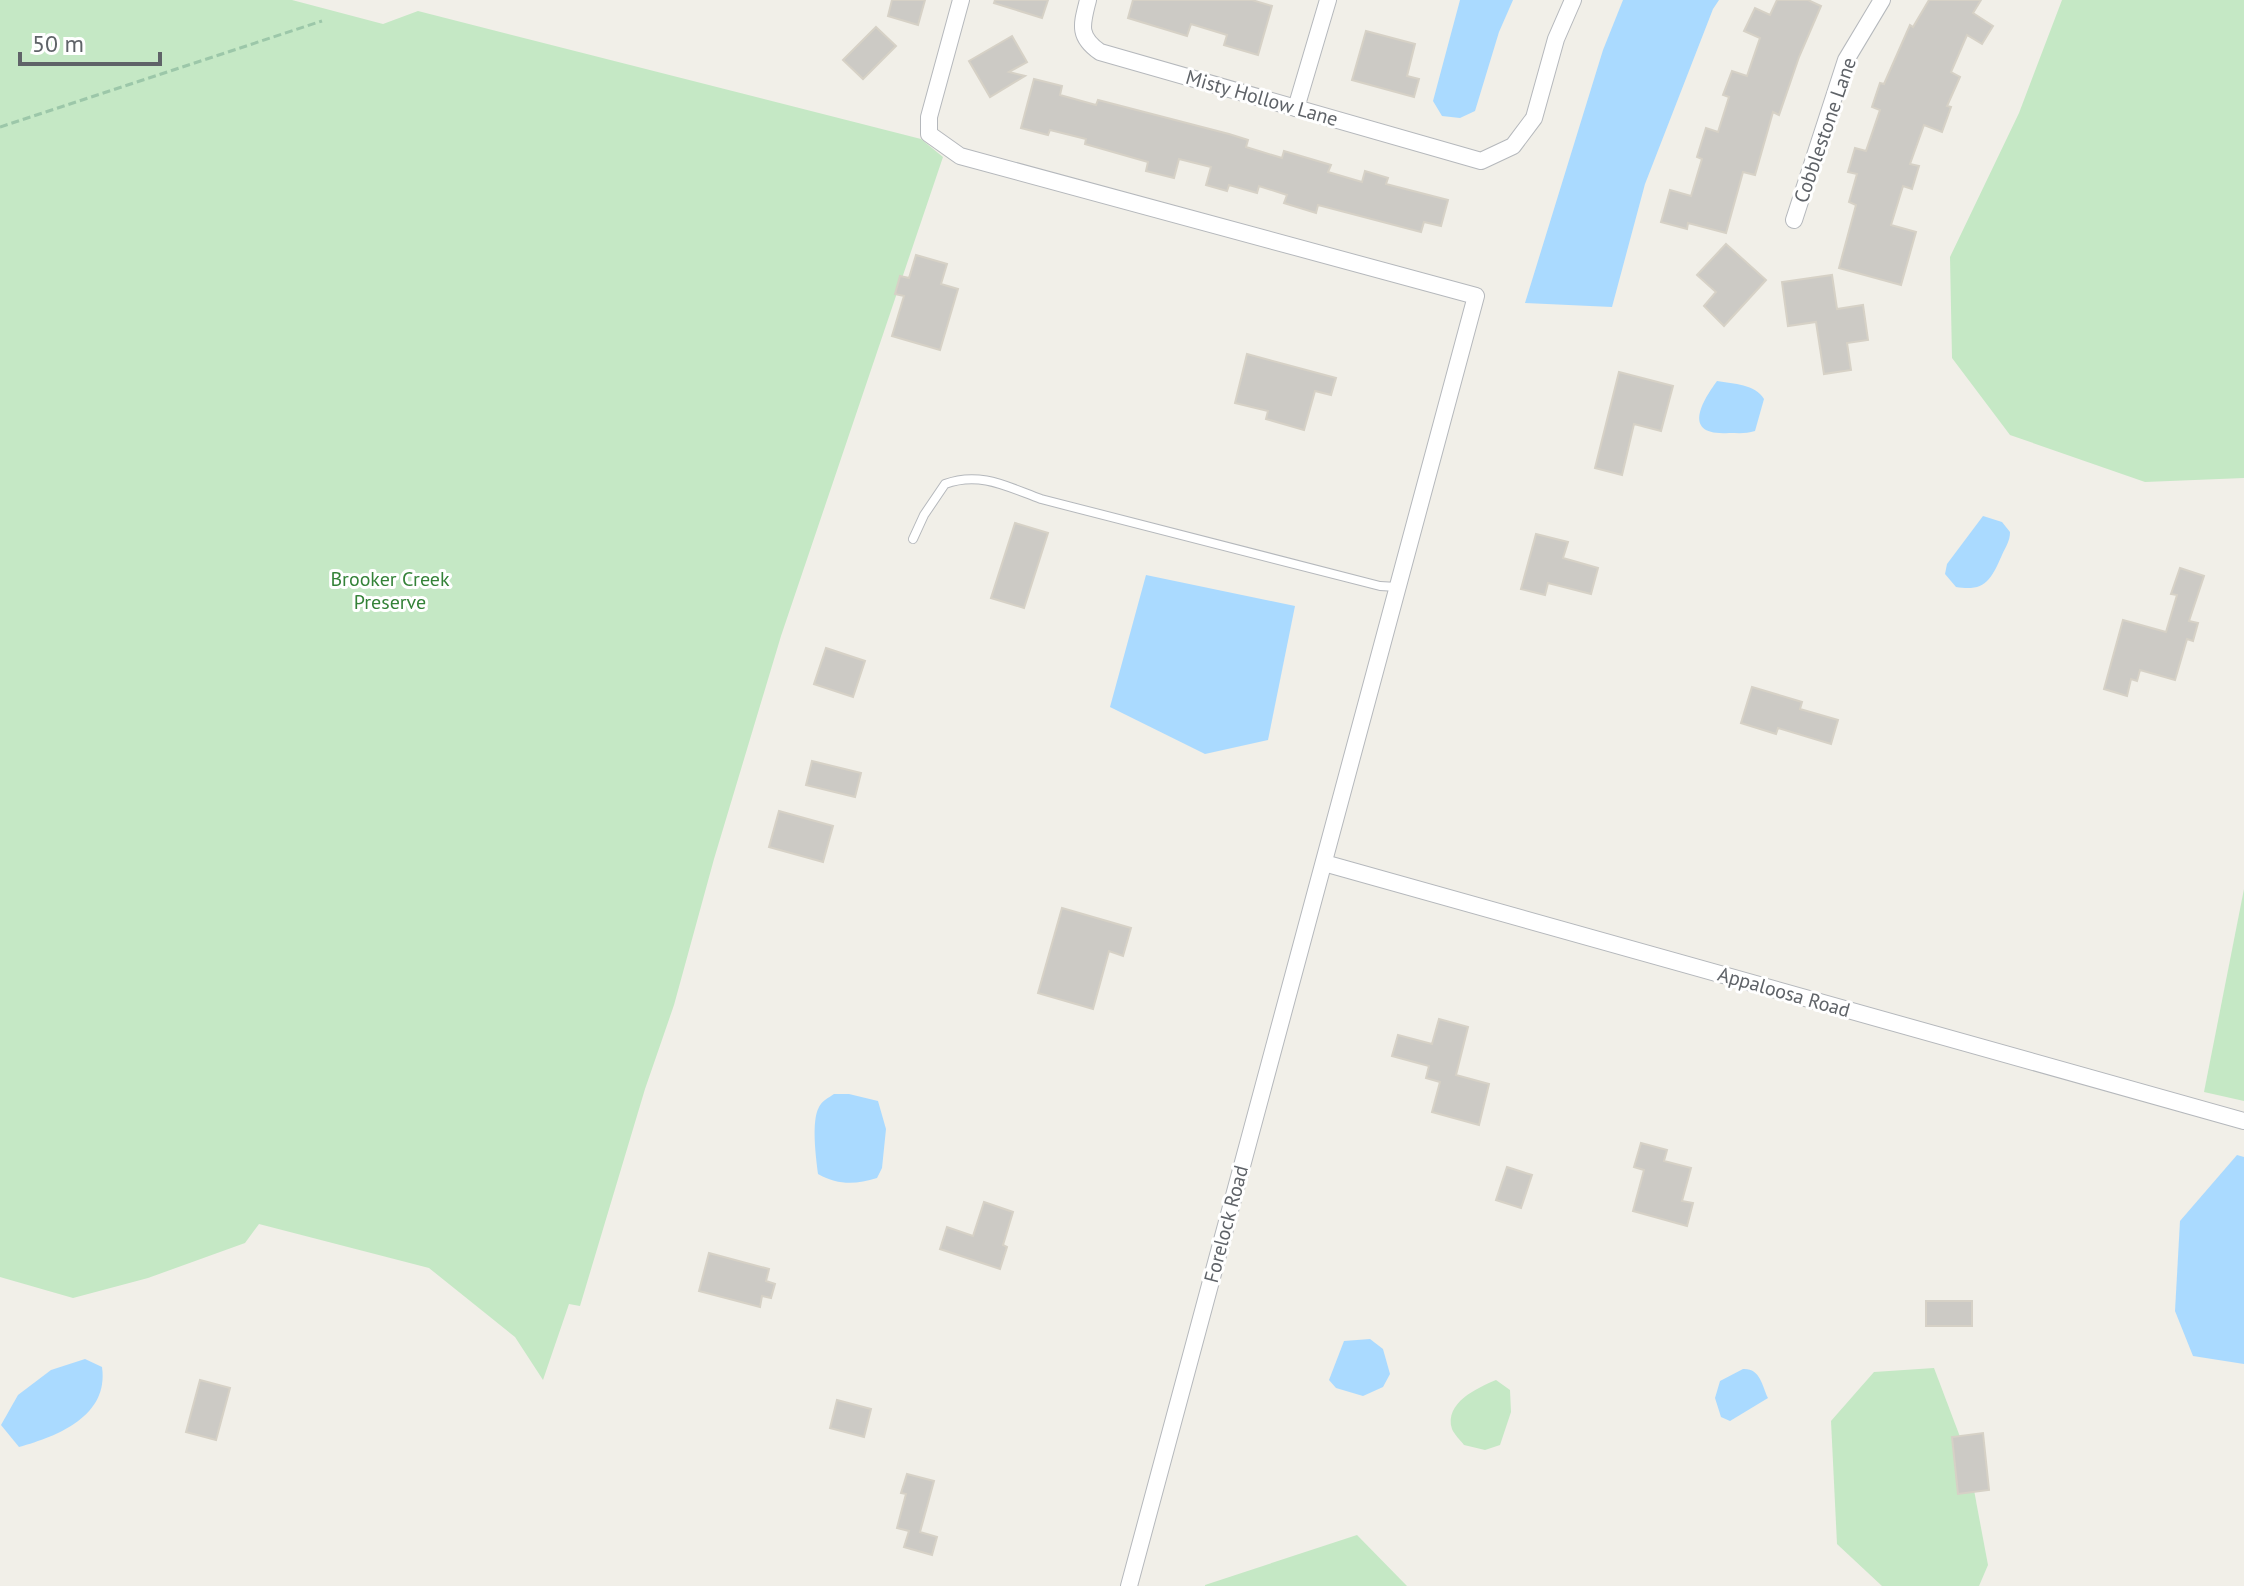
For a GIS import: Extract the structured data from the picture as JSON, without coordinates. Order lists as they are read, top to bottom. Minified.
{"streets":{"street":["Misty Hollow Lane","Cobblestone Lane","Appaloosa Road","Forelock Road"]},"crossings":[["Appaloosa Road","Forelock Road"]],"parks":["Brooker Creek Preserve"],"scale_bar":"50 m"}
